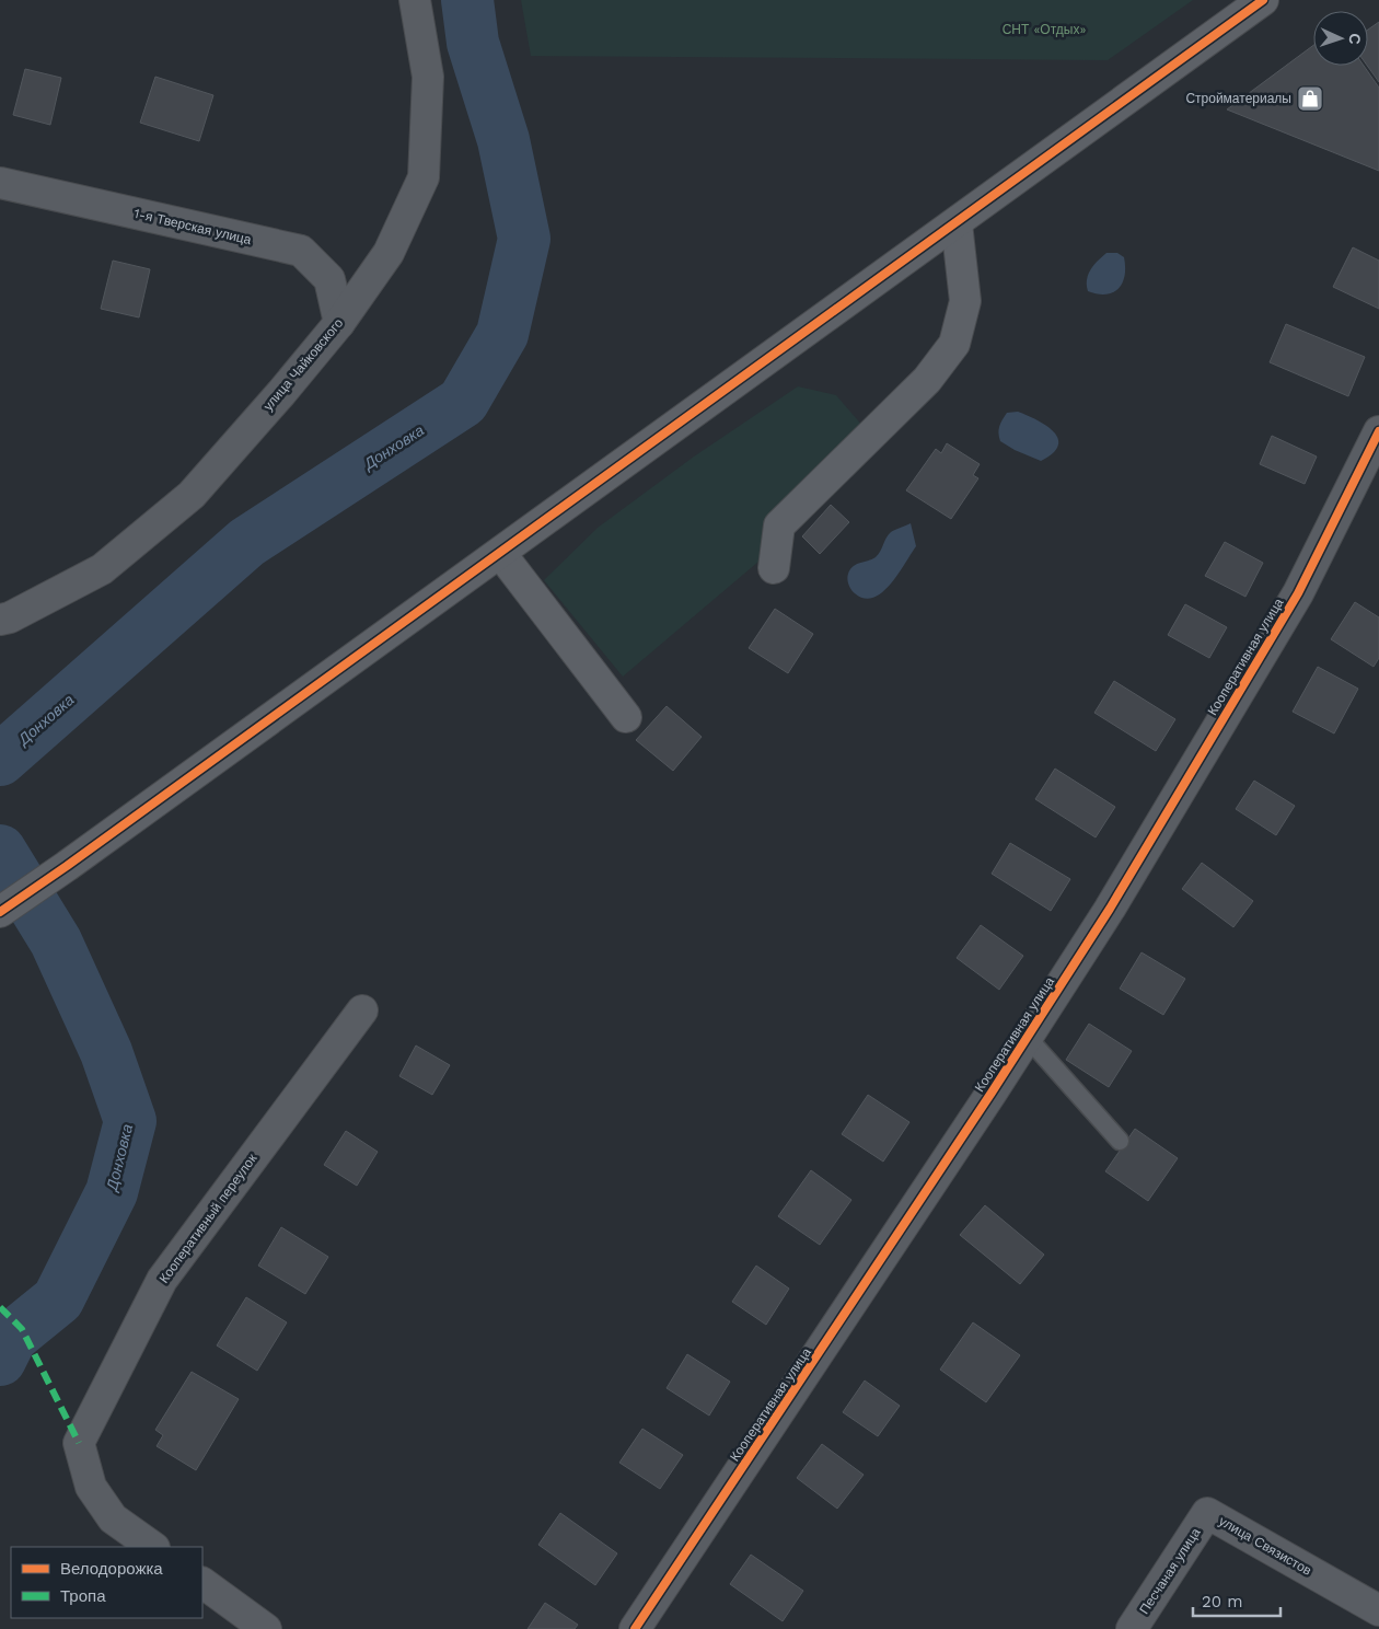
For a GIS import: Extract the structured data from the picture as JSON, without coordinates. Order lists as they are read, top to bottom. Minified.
{"streets":{"street":["1-я Тверская улица","улица Чайковского","Кооперативная улица","Кооперативный переулок","улица Связистов","Песчаная улица"]},"crossings":[["1-я Тверская улица","улица Чайковского"],["улица Связистов","Песчаная улица"]],"water":["Донховка"],"parks":["СНТ «Отдых»"],"places":{"shop":["Стройматериалы"]},"legend":["Велодорожка","Тропа"],"scale_bar":"20 m","north":"right"}
